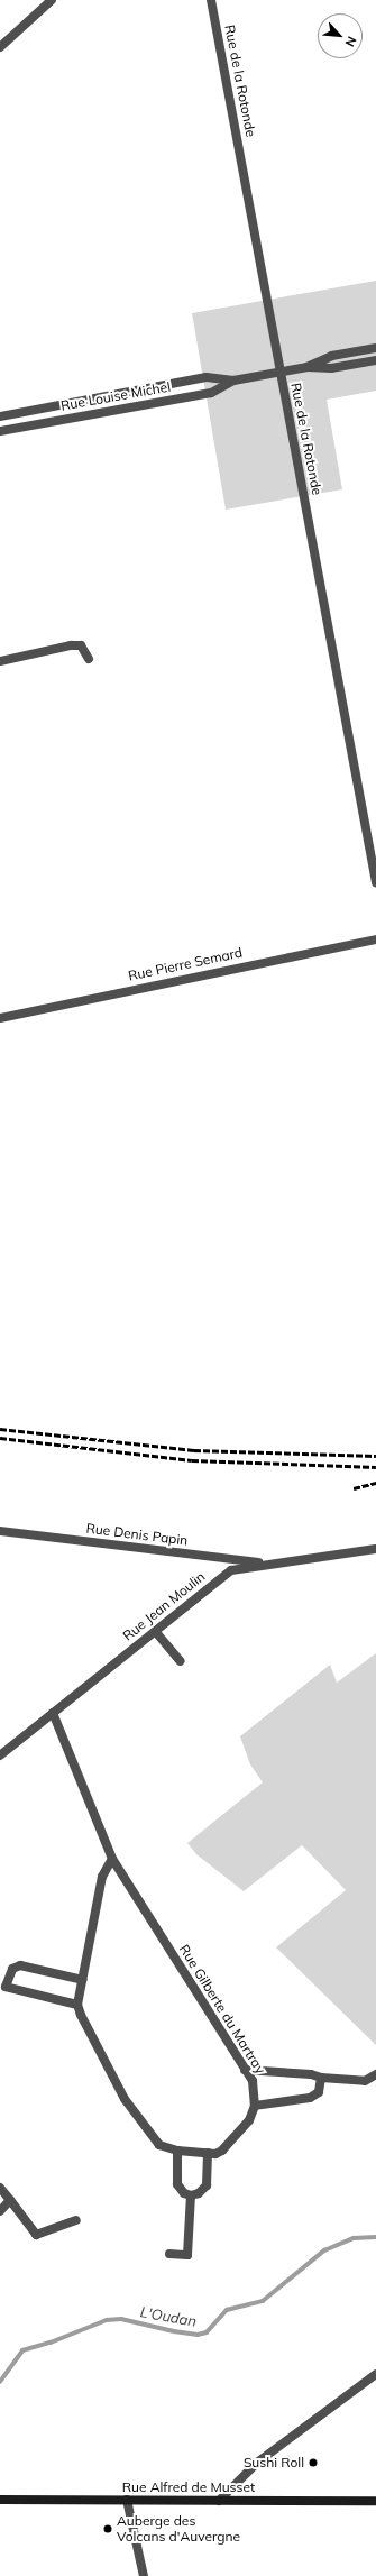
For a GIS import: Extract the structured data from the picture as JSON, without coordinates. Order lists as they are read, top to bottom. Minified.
{"streets":{"main road":["Rue Alfred de Musset"],"street":["Rue de la Rotonde","Rue Louise Michel","Rue Pierre Semard","Rue Denis Papin","Rue Jean Moulin","Rue Gilberte du Martray"]},"crossings":[["Rue de la Rotonde","Rue Louise Michel"],["Rue Denis Papin","Rue Jean Moulin"],["Rue Jean Moulin","Rue Gilberte du Martray"]],"water":["L'Oudan"],"places":["Sushi Roll","Auberge des Volcans d'Auvergne"],"north":"bottom right"}
